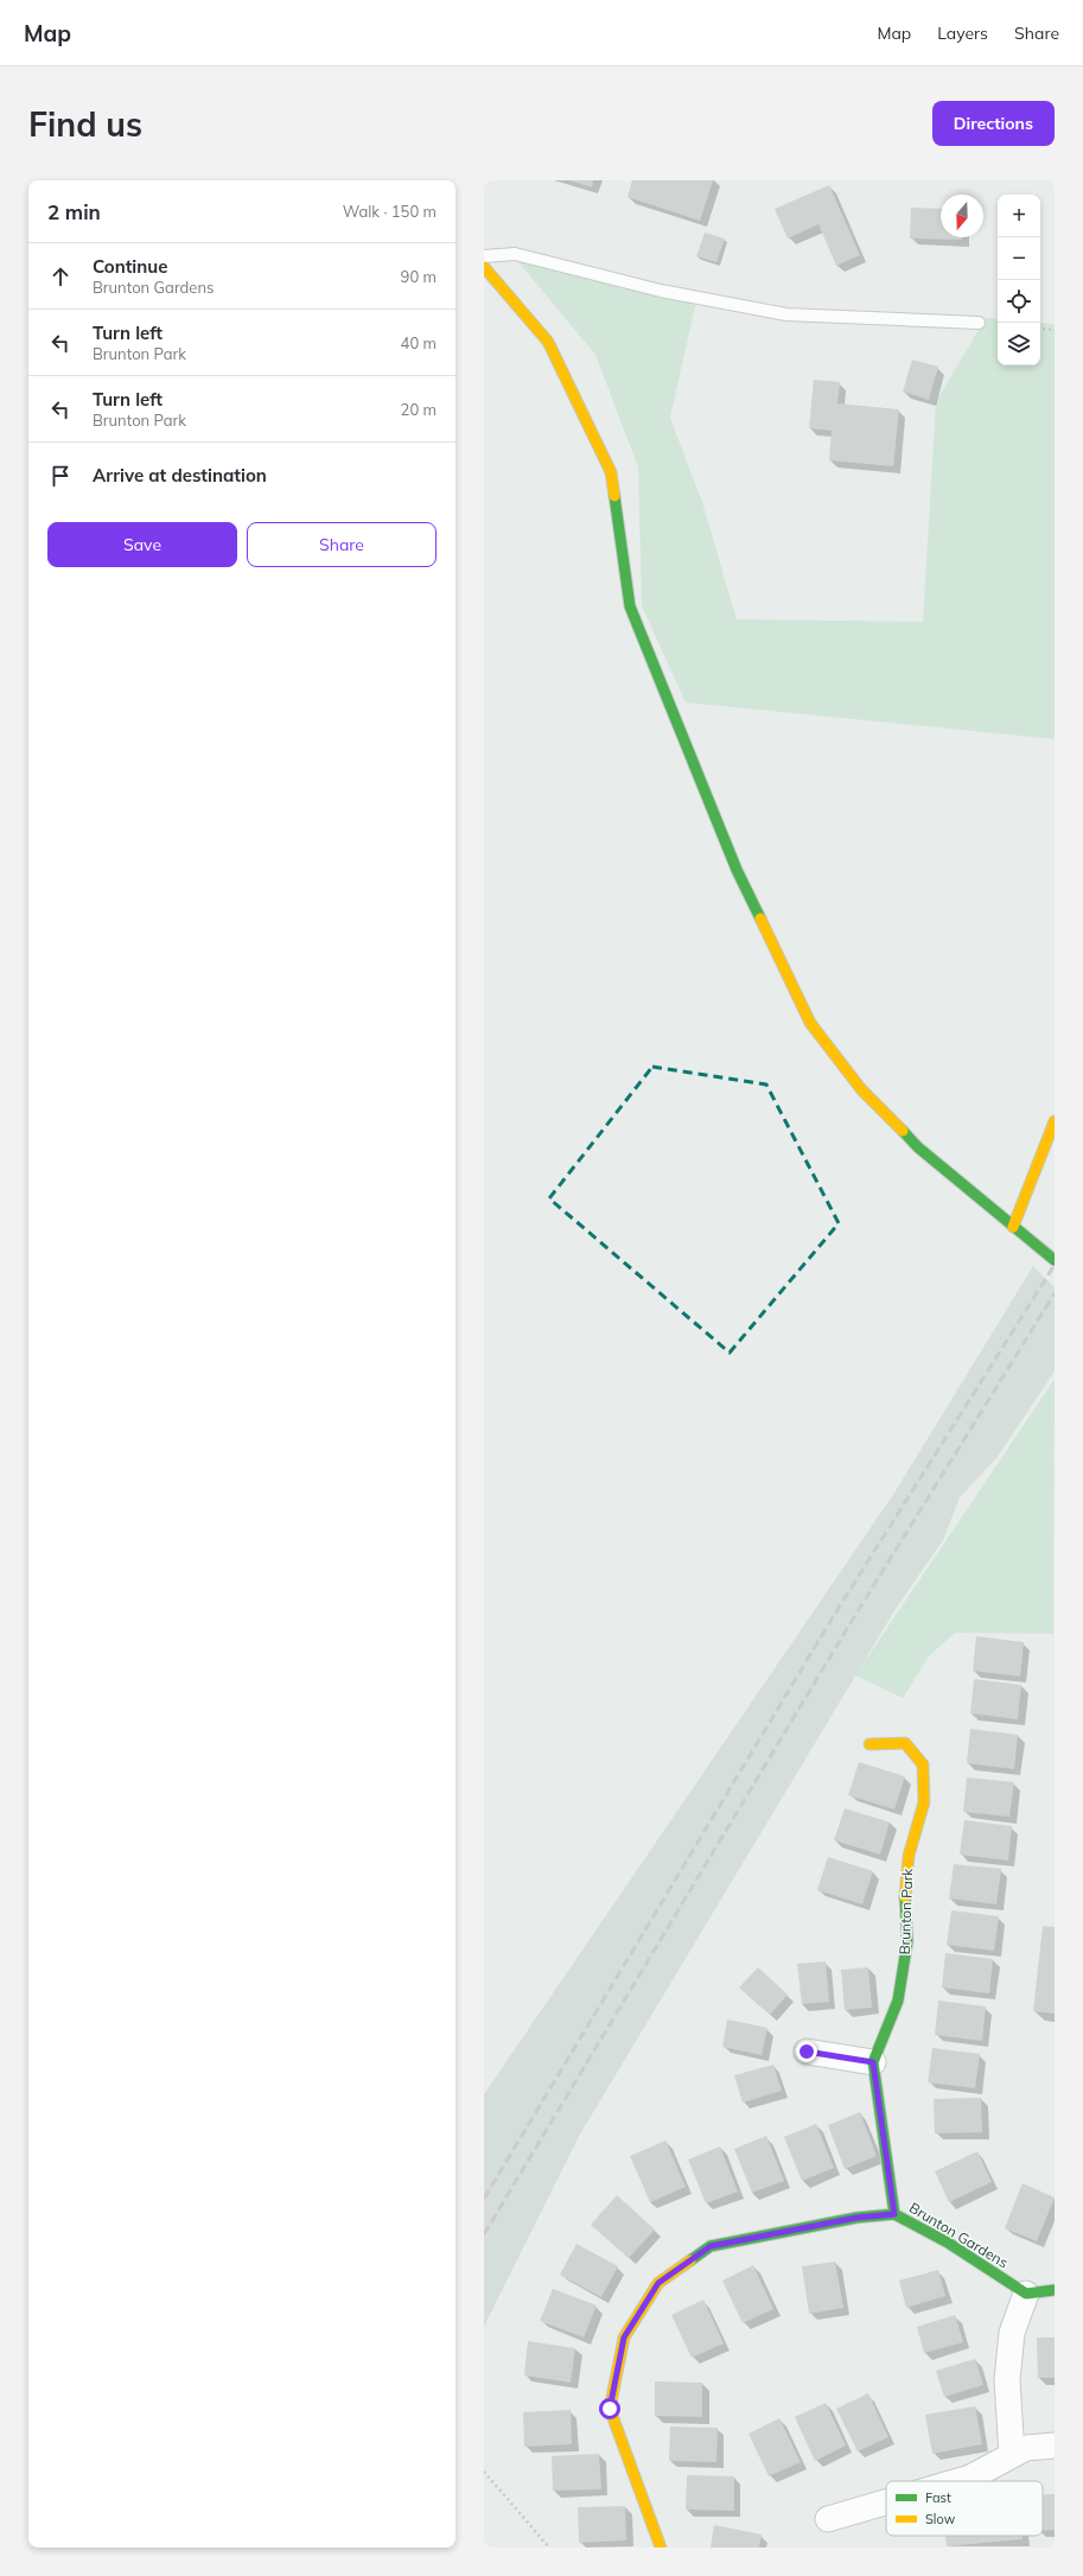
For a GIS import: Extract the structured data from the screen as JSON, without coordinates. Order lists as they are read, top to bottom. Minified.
{"streets":{"street":["Brunton Park","Brunton Gardens"]},"crossings":[["Brunton Park","Brunton Gardens"]],"legend":["Fast","Slow"],"north":"bottom","page":{"header":"Map","nav":["Map","Layers","Share"],"buttons":["Directions",["Save","Share"]],"title":"Find us","heading":["2 min","Walk · 150 m"],"map_buttons":["+","−"],"list":[["Continue","Brunton Gardens","90 m"],["Turn left","Brunton Park","40 m"],["Turn left","Brunton Park","20 m"],"Arrive at destination"]}}
